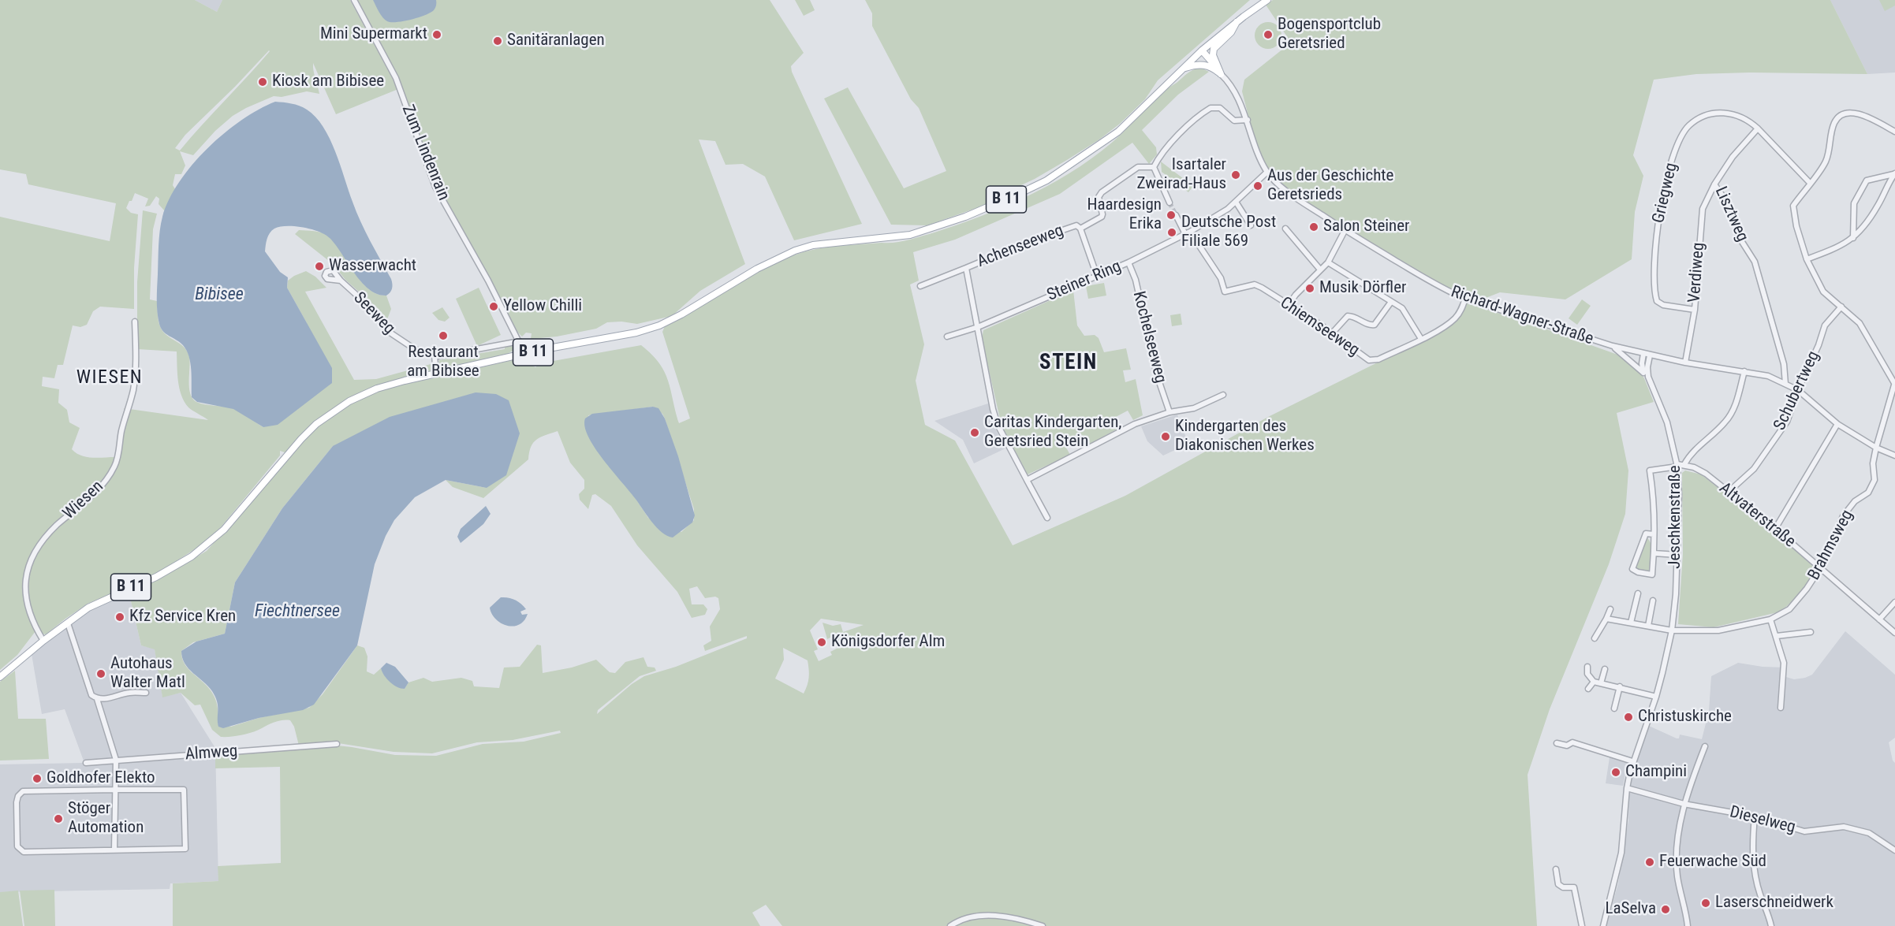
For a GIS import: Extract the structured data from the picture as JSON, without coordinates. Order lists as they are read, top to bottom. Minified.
{"streets":{"main road":["B 11"],"street":["Zum Lindenrain","Griegweg","Lisztweg","Achenseeweg","Verdiweg","Steiner Ring","Seeweg","Richard-Wagner-Straße","Chiemseeweg","Kochelseeweg","Schubertweg","Wiesen","Altvaterstraße","Jeschkenstraße","Brahmsweg","Almweg","Dieselweg"]},"crossings":[["Zum Lindenrain","B 11"],["Zum Lindenrain","Seeweg"],["Griegweg","Lisztweg"],["Griegweg","Verdiweg"],["B 11","Wiesen"],["Lisztweg","Verdiweg"],["Lisztweg","Richard-Wagner-Straße"],["Achenseeweg","Steiner Ring"],["Verdiweg","Richard-Wagner-Straße"],["Steiner Ring","Richard-Wagner-Straße"],["Steiner Ring","Chiemseeweg"],["Steiner Ring","Kochelseeweg"],["Richard-Wagner-Straße","Chiemseeweg"],["Richard-Wagner-Straße","Schubertweg"],["Richard-Wagner-Straße","Jeschkenstraße"],["Richard-Wagner-Straße","Brahmsweg"],["Schubertweg","Altvaterstraße"],["Altvaterstraße","Jeschkenstraße"],["Altvaterstraße","Brahmsweg"],["Jeschkenstraße","Brahmsweg"],["Jeschkenstraße","Dieselweg"]],"districts":["STEIN","WIESEN"],"water":["Bibisee","Fiechtnersee"],"places":["Mini Supermarkt","Bogensportclub Geretsried","Sanitäranlagen","Kiosk am Bibisee","Isartaler Zweirad-Haus","Aus der Geschichte Geretsrieds","Haardesign Erika","Salon Steiner","Deutsche Post Filiale 569","Wasserwacht","Musik Dörfler","Yellow Chilli","Restaurant am Bibisee","Caritas Kindergarten, Geretsried Stein","Kindergarten des Diakonischen Werkes","Kfz Service Kren","Königsdorfer Alm","Autohaus Walter Matl","Christuskirche","Champini","Goldhofer Elekto","Stöger Automation","Feuerwache Süd","Laserschneidwerk","LaSelva"]}
